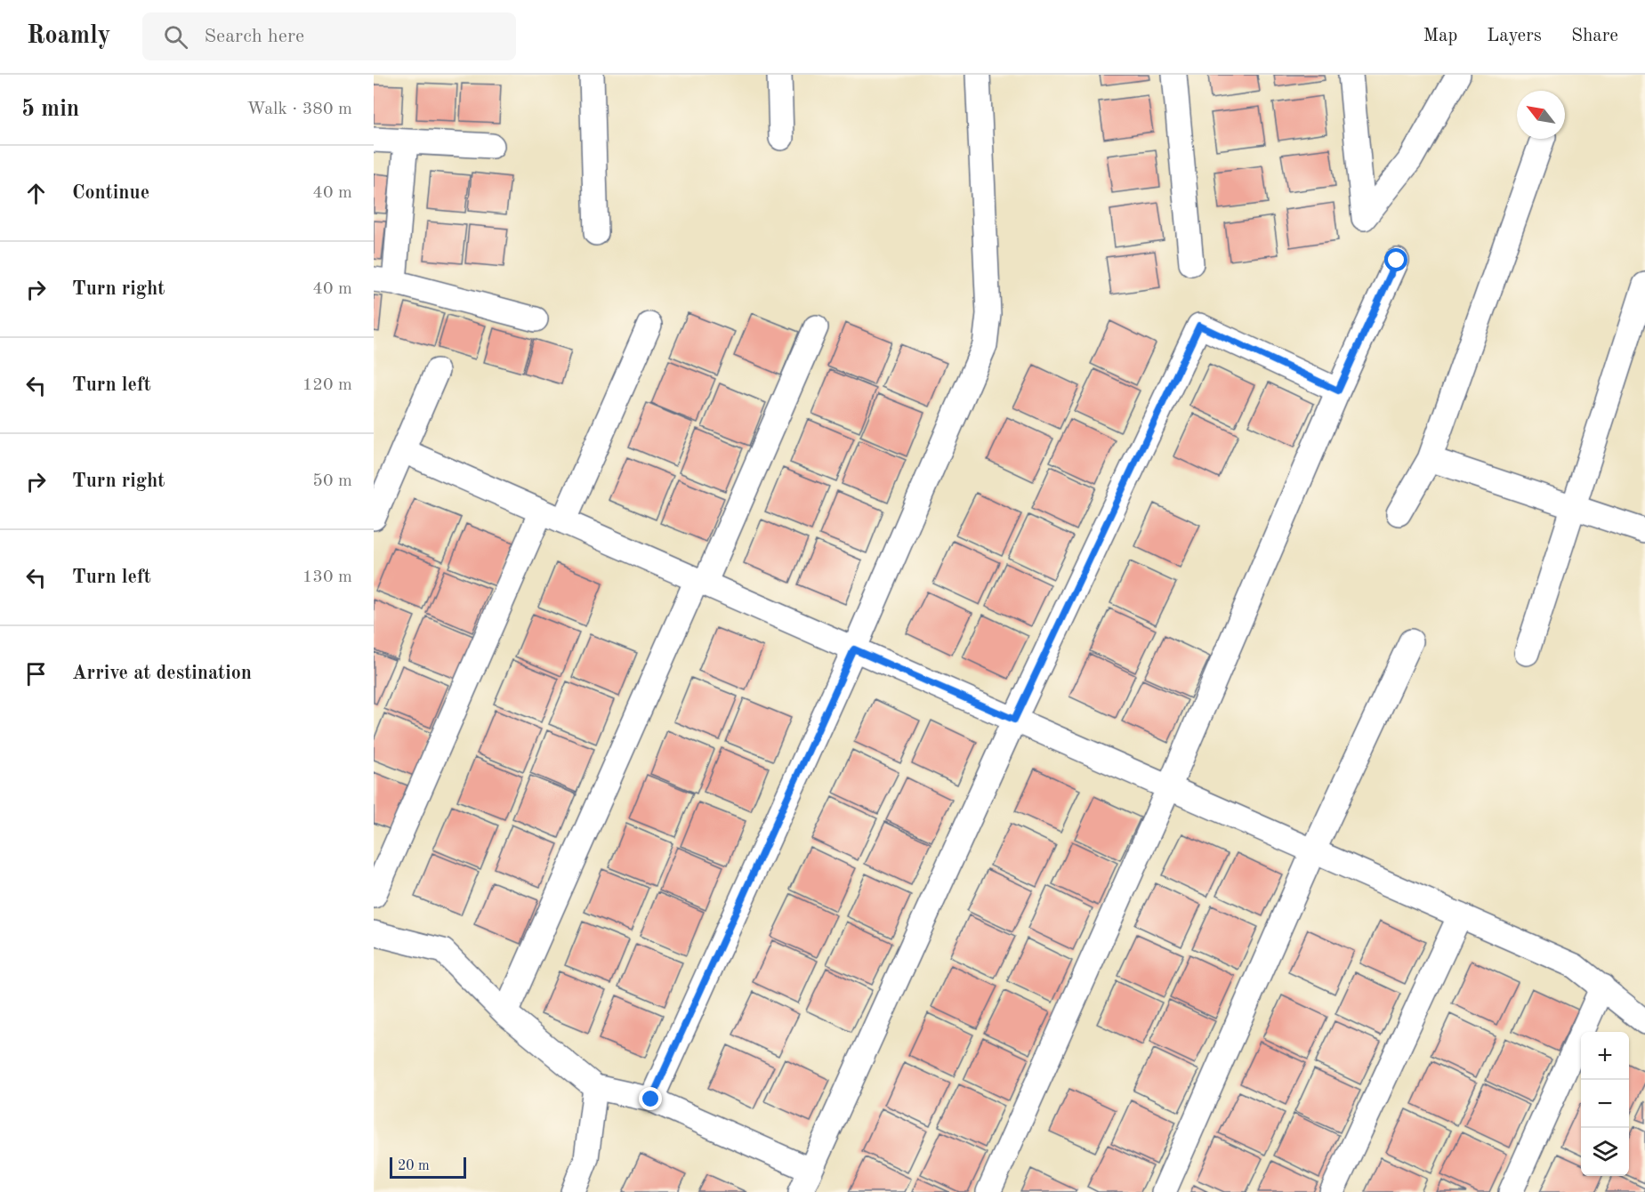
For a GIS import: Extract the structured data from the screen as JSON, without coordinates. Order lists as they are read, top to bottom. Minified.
{"scale_bar":"20 m","north":"top left","page":{"header":"Roamly","search":"Search here","nav":["Map","Layers","Share"],"heading":["5 min","Walk · 380 m"],"list":[["Continue","40 m"],["Turn right","40 m"],["Turn left","120 m"],["Turn right","50 m"],["Turn left","130 m"],"Arrive at destination"],"map_buttons":["+","−"],"scale":"20 m"}}
